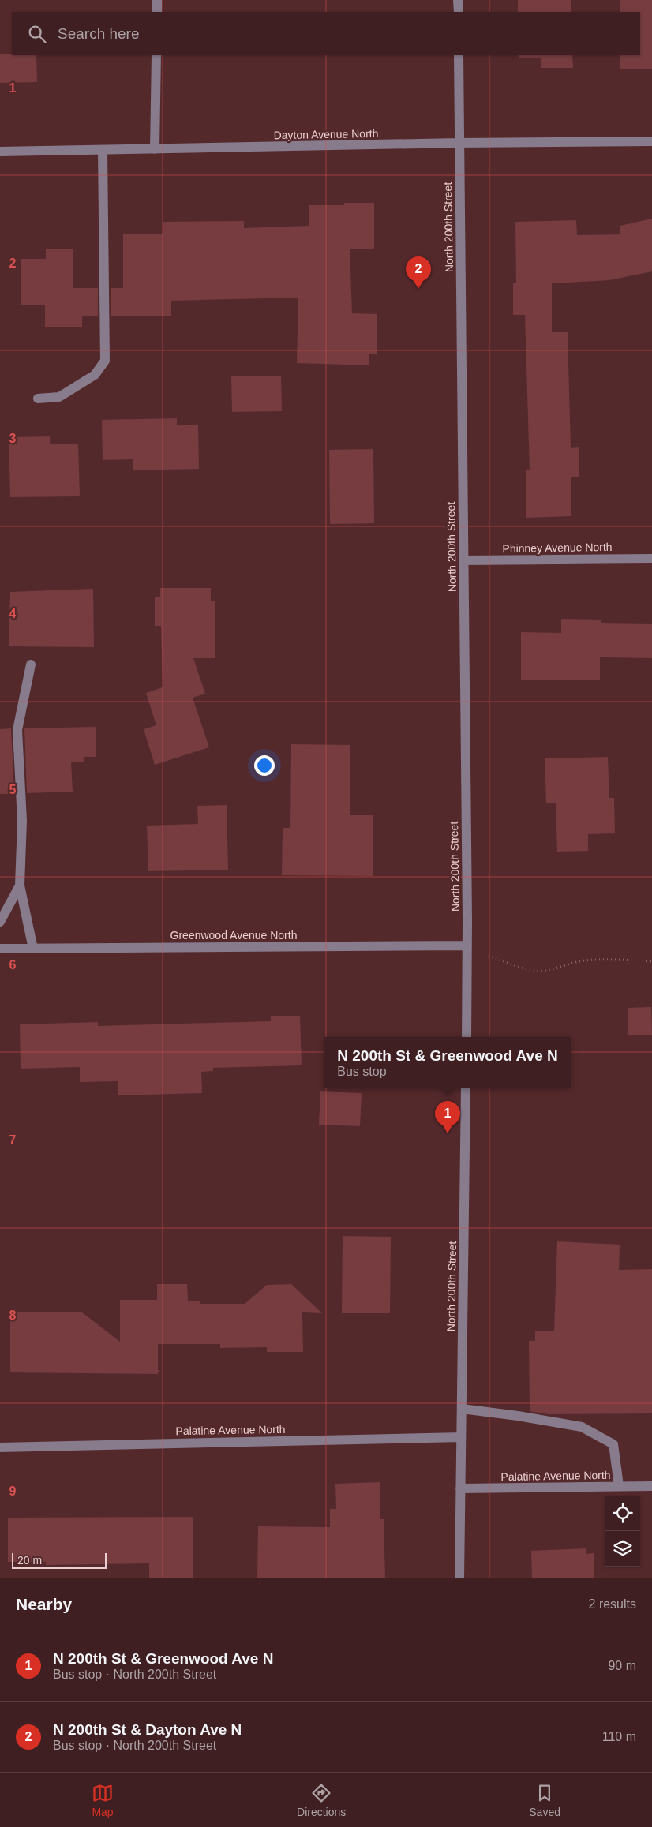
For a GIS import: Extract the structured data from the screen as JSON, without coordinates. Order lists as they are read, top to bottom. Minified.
{"streets":{"street":["Dayton Avenue North","North 200th Street","Phinney Avenue North","Greenwood Avenue North","Palatine Avenue North"]},"crossings":[["Dayton Avenue North","North 200th Street"],["North 200th Street","Phinney Avenue North"],["North 200th Street","Greenwood Avenue North"],["North 200th Street","Palatine Avenue North"]],"scale_bar":"20 m","page":{"search":"Search here","pins":["2","1"],"popup":["N 200th St & Greenwood Ave N","Bus stop"],"scale":"20 m","heading":["Nearby","2 results"],"list":[{"mark":"1","name":"N 200th St & Greenwood Ave N","note":"Bus stop · North 200th Street","value":"90 m"},{"mark":"2","name":"N 200th St & Dayton Ave N","note":"Bus stop · North 200th Street","value":"110 m"}],"nav":["Map","Directions","Saved"]},"grid":{"rows":["1","2","3","4","5","6","7","8","9"]}}
